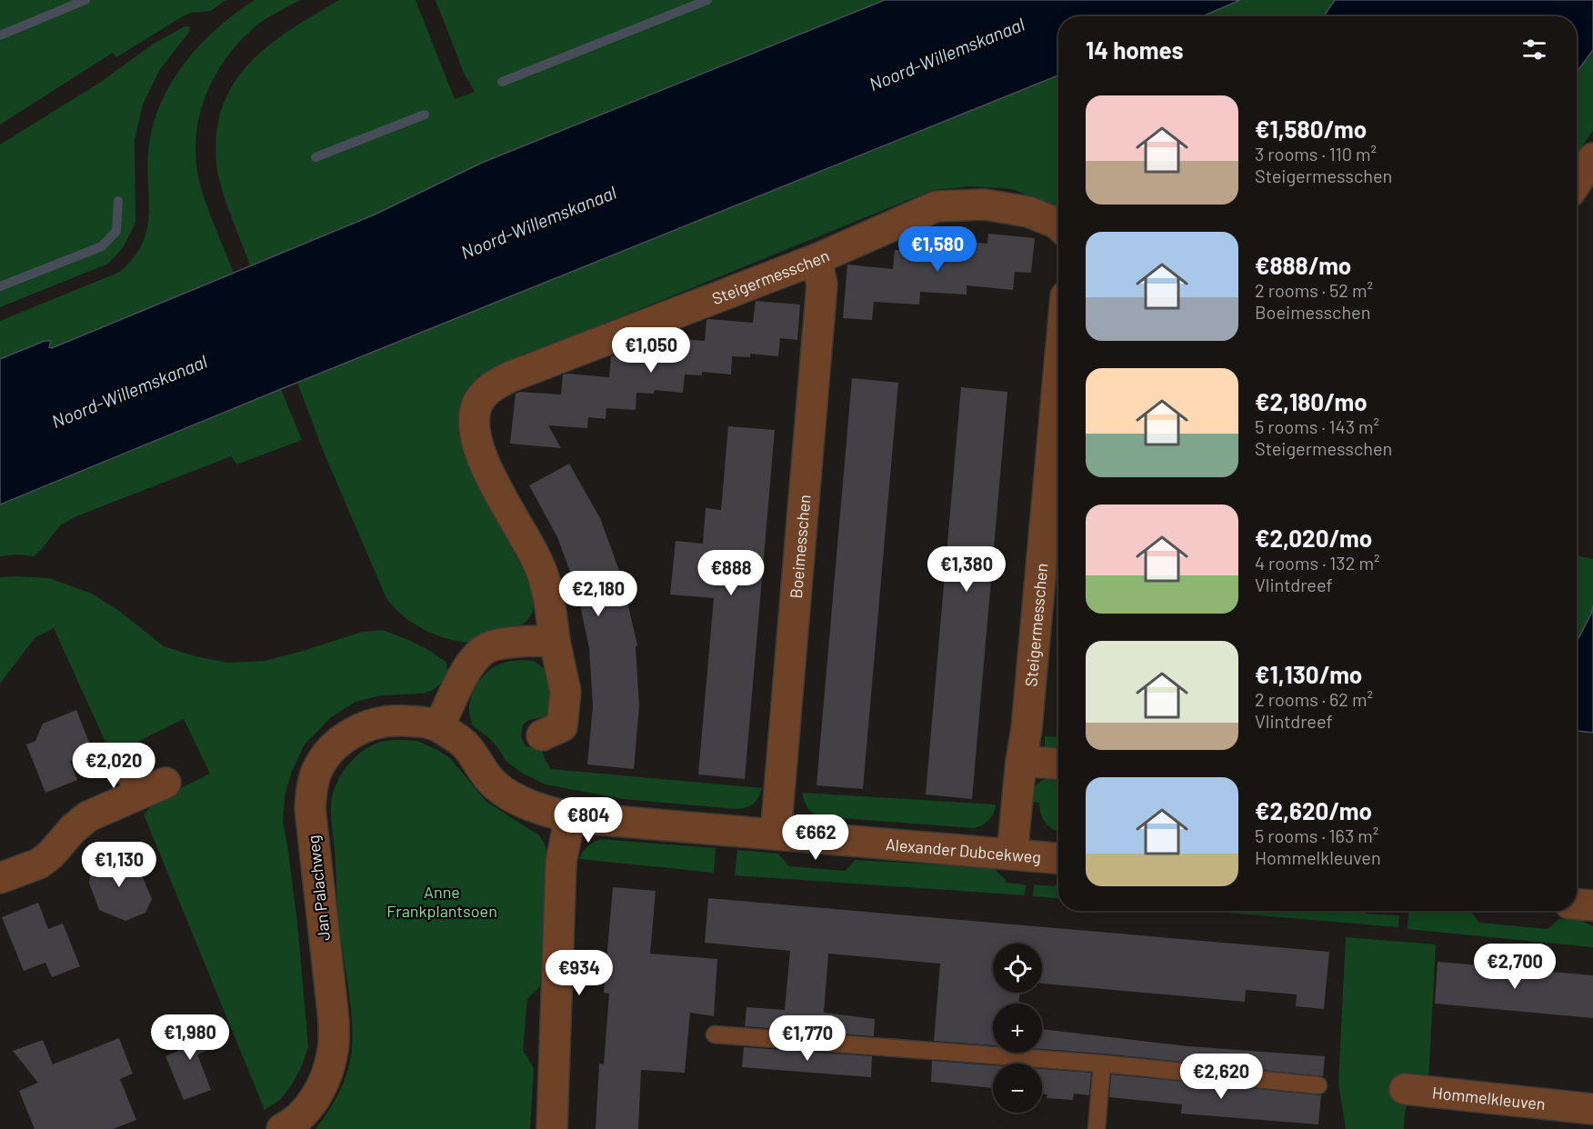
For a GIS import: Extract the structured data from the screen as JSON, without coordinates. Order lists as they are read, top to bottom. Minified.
{"streets":{"street":["Steigermesschen","Boeimesschen","Alexander Dubcekweg","Jan Palachweg","Hommelkleuven"]},"crossings":[["Steigermesschen","Boeimesschen"],["Steigermesschen","Alexander Dubcekweg"],["Boeimesschen","Alexander Dubcekweg"],["Alexander Dubcekweg","Jan Palachweg"]],"water":["Noord-Willemskanaal"],"parks":["Anne Frankplantsoen"],"page":{"heading":"14 homes","list":[{"name":"€1,580/mo","note":"3 rooms · 110 m² · Steigermesschen"},{"name":"€888/mo","note":"2 rooms · 52 m² · Boeimesschen"},{"name":"€2,180/mo","note":"5 rooms · 143 m² · Steigermesschen"},{"name":"€2,020/mo","note":"4 rooms · 132 m² · Vlintdreef"},{"name":"€1,130/mo","note":"2 rooms · 62 m² · Vlintdreef"},{"name":"€2,620/mo","note":"5 rooms · 163 m² · Hommelkleuven"}],"price":["€1,580","€1,050","€1,380","€888","€2,180","€2,020","€804","€662","€1,130","€2,700","€934","€1,980","€1,770","€2,620"],"map_buttons":["+","−"]}}
